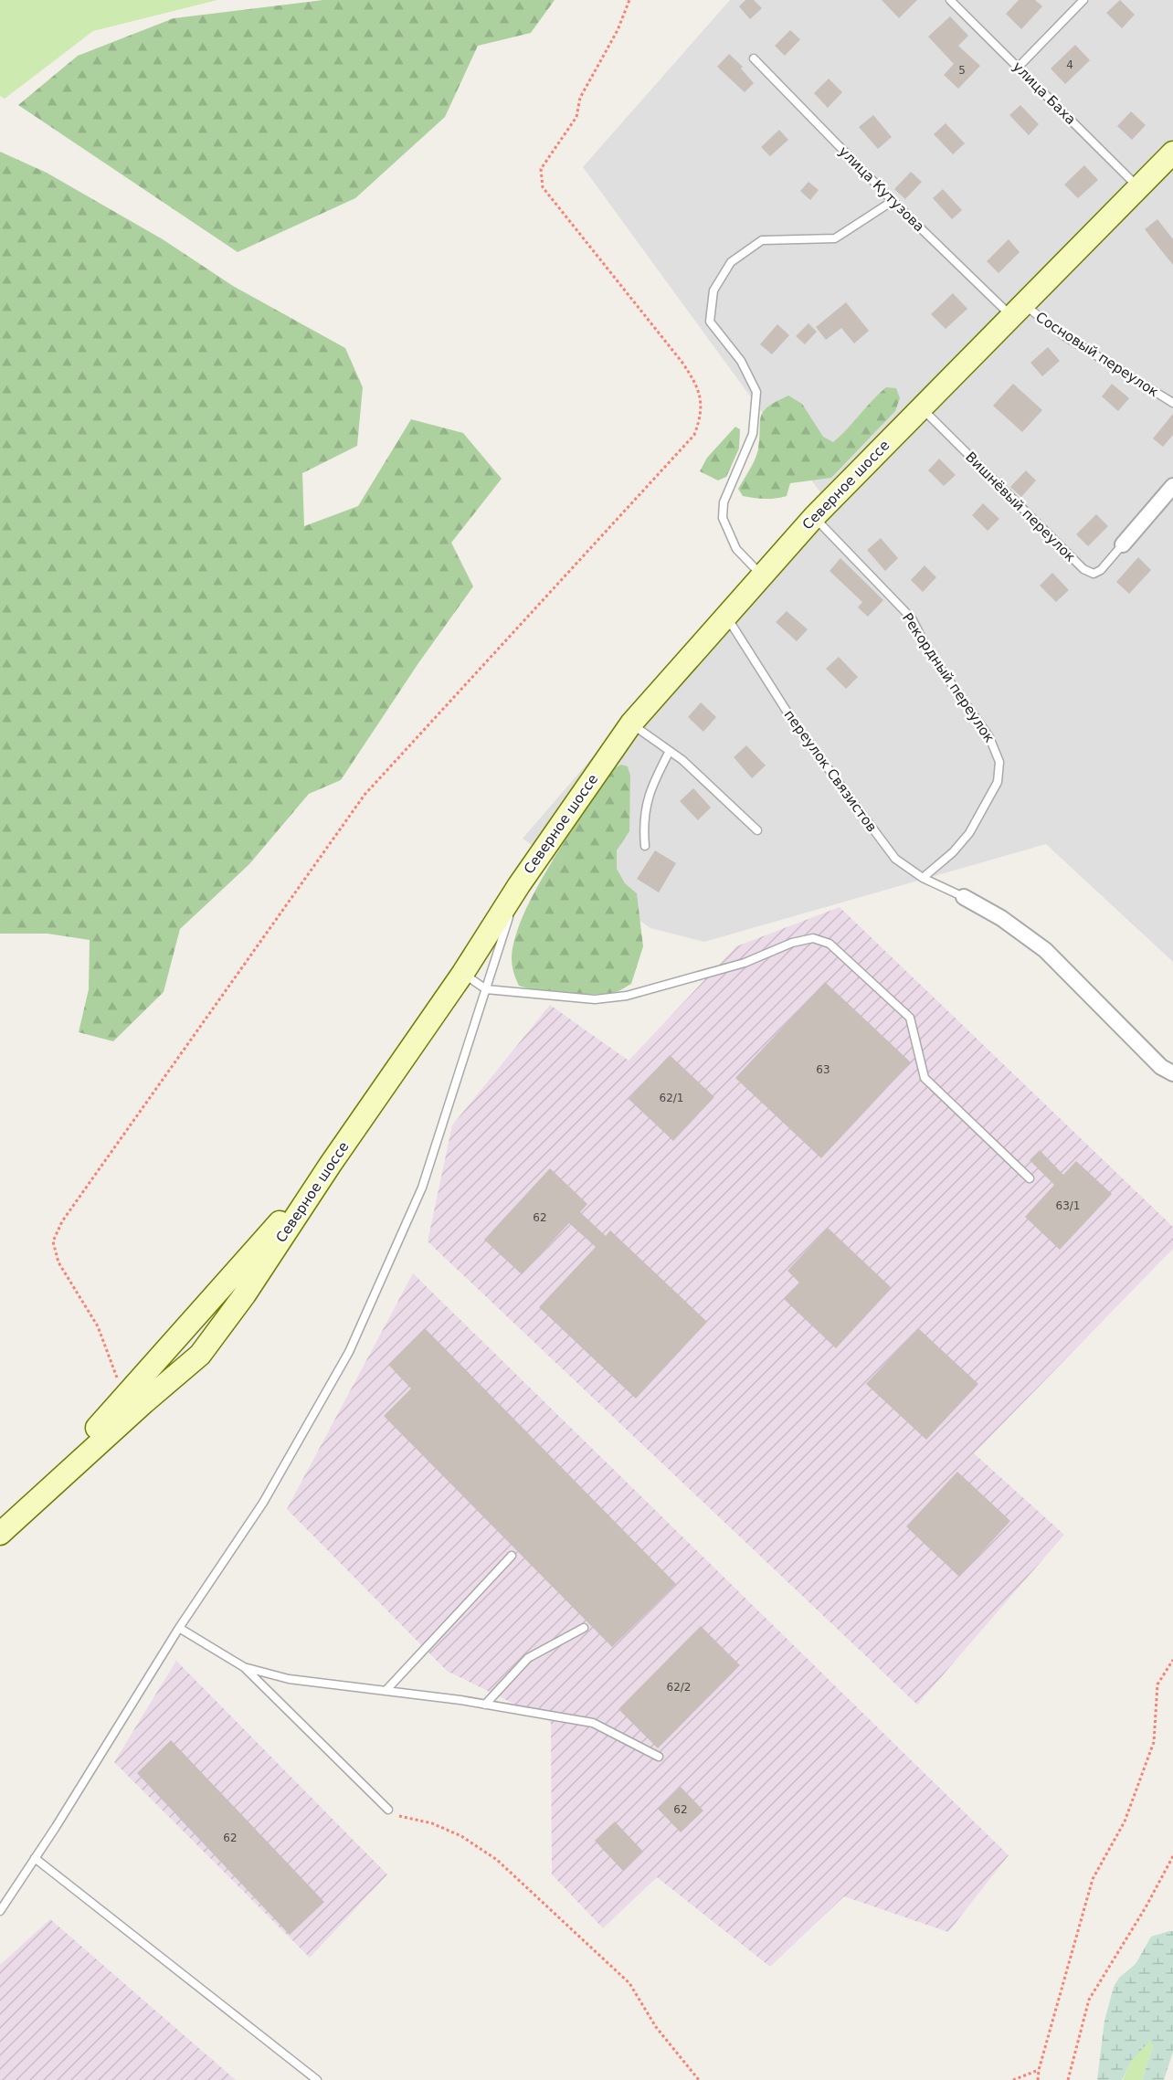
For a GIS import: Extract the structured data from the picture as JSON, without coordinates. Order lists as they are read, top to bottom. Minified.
{"streets":{"main road":["Северное шоссе"],"lane":["улица Баха","улица Кутузова","Сосновый переулок","Вишнёвый переулок","Рекордный переулок","переулок Связистов"]},"crossings":[["улица Баха","Северное шоссе"],["улица Кутузова","Сосновый переулок"],["улица Кутузова","Северное шоссе"],["Сосновый переулок","Северное шоссе"],["Северное шоссе","Вишнёвый переулок"],["Северное шоссе","Рекордный переулок"],["Северное шоссе","переулок Связистов"],["Рекордный переулок","переулок Связистов"]],"house_numbers":["4","5","63","62/1","63/1","62","62/2","62","62"]}
